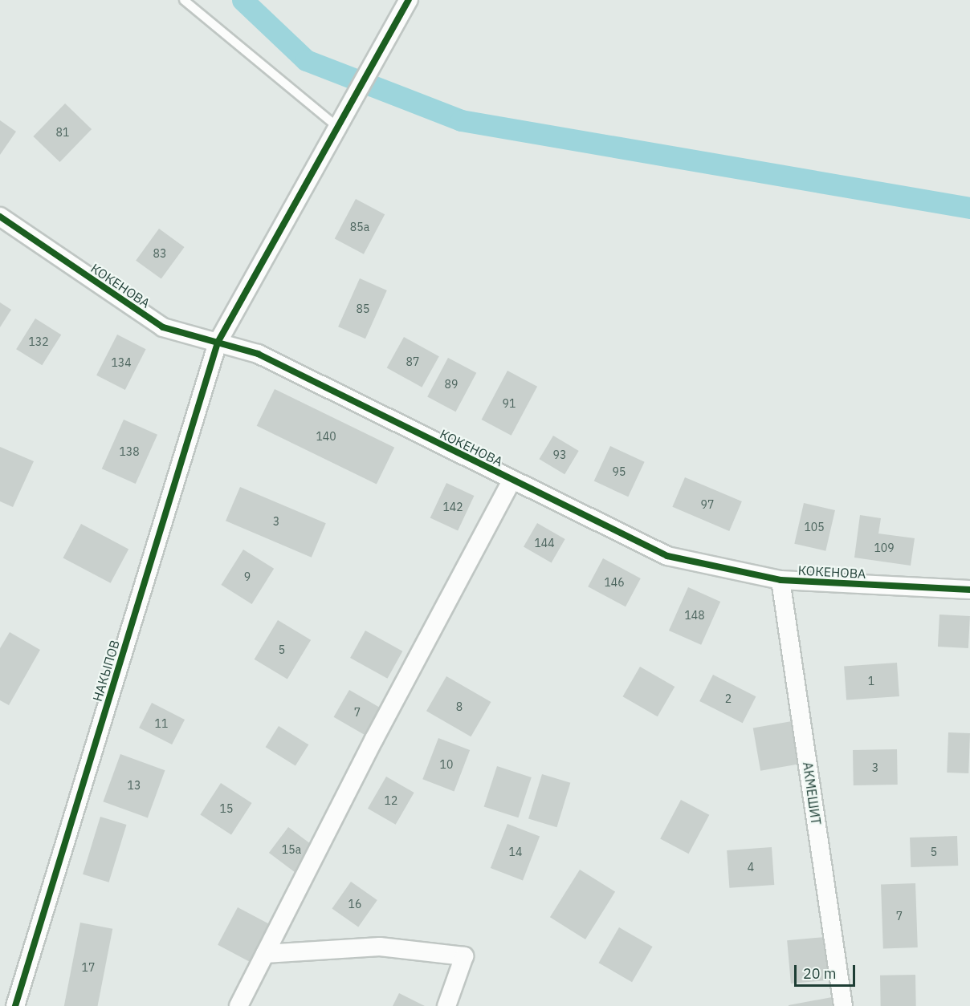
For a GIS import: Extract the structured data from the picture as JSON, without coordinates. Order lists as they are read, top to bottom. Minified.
{"streets":{"street":["КОКЕНОВА","НАКЫПОВ","АКМЕШИТ"]},"crossings":[["КОКЕНОВА","НАКЫПОВ"],["КОКЕНОВА","АКМЕШИТ"]],"house_numbers":["81","85а","83","85","132","87","134","89","91","140","138","93","95","97","142","3","105","144","109","9","146","148","5","1","2","8","7","11","10","3","13","12","15","15а","14","5","4","16","7","17"],"scale_bar":"20 m"}
